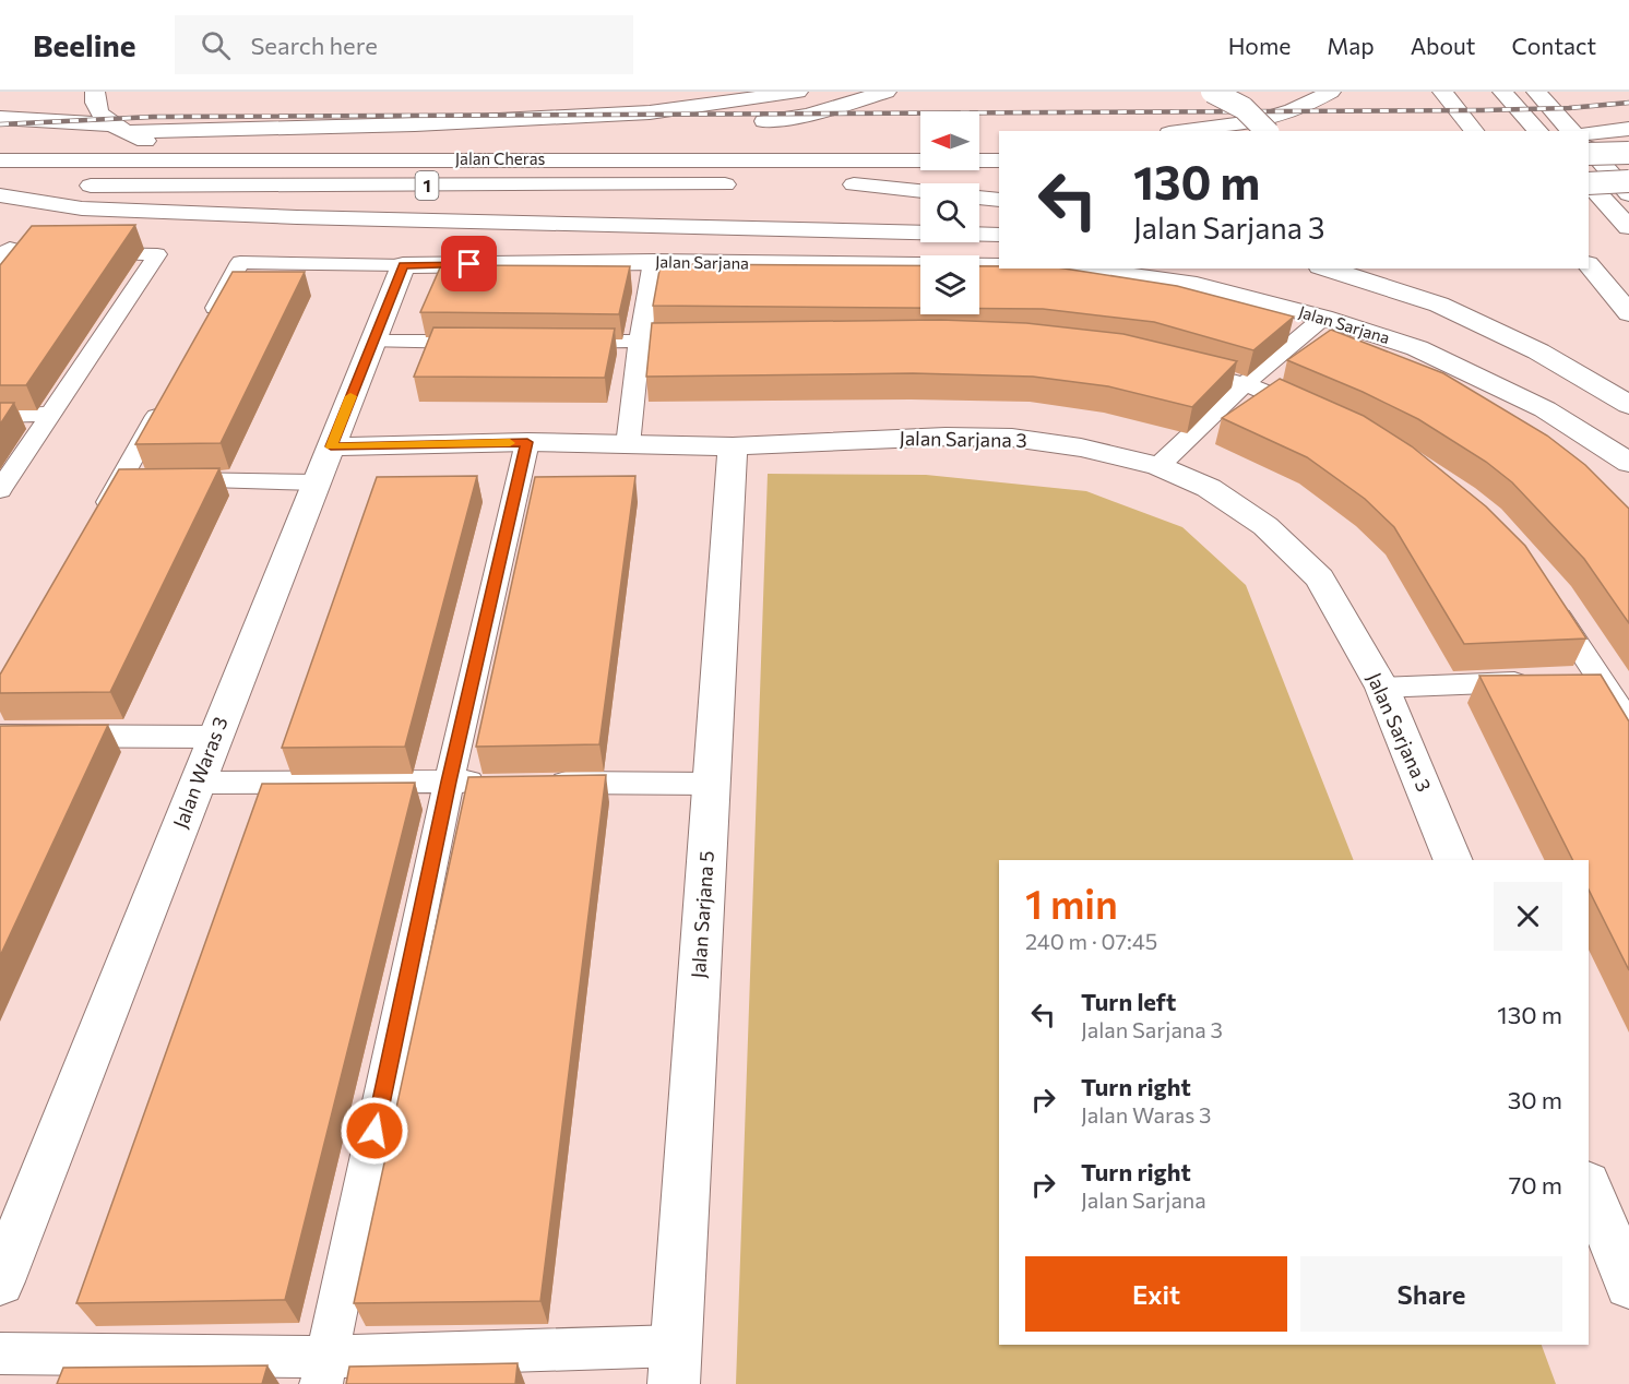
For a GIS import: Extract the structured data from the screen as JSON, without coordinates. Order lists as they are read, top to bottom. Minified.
{"streets":{"main road":["Jalan Cheras","1","Jalan Sarjana","Jalan Sarjana 3","Jalan Waras 3","Jalan Sarjana 5"]},"crossings":[["Jalan Sarjana","Jalan Waras 3"],["Jalan Sarjana 3","Jalan Waras 3"],["Jalan Sarjana 3","Jalan Sarjana 5"]],"north":"left","page":{"header":"Beeline","search":"Search here","nav":["Home","Map","About","Contact"],"turn":["130 m","Jalan Sarjana 3"],"heading":["1 min","240 m · 07:45"],"list":[{"name":"Turn left","note":"Jalan Sarjana 3","value":"130 m"},{"name":"Turn right","note":"Jalan Waras 3","value":"30 m"},{"name":"Turn right","note":"Jalan Sarjana","value":"70 m"}],"buttons":["Exit","Share"]}}
